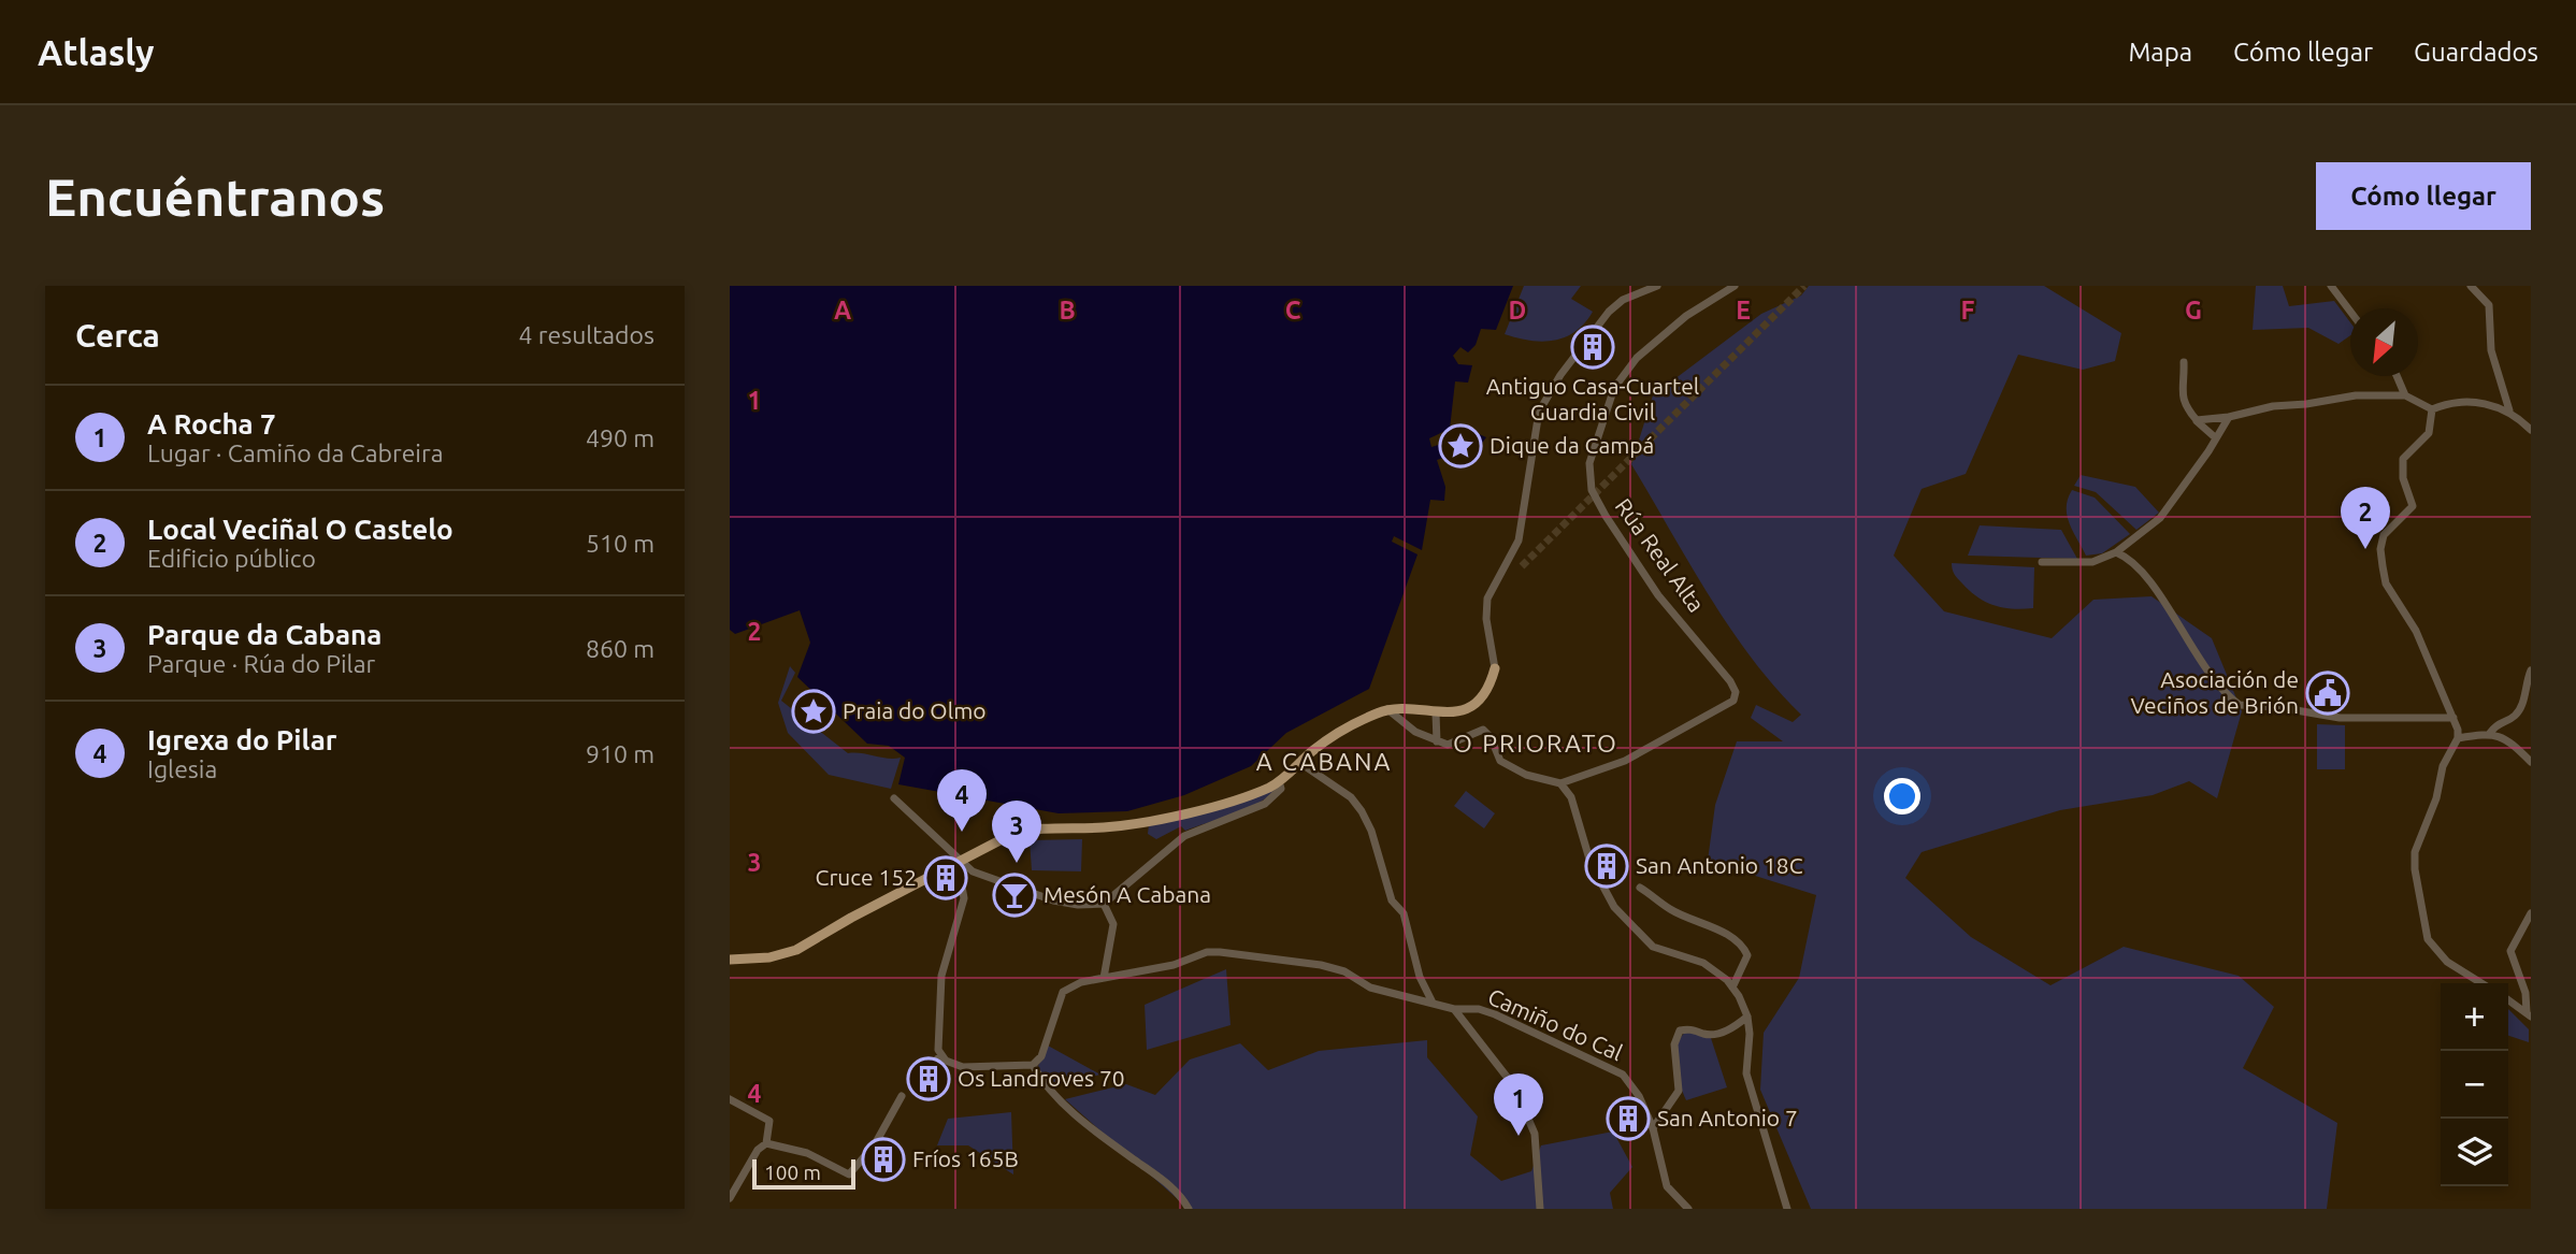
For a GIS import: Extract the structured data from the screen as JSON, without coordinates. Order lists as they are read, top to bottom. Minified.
{"streets":{"street":["Rúa Real Alta","Camiño do Cal"]},"districts":["O PRIORATO","A CABANA"],"places":{"building":["Antiguo Casa-Cuartel Guardia Civil","San Antonio 18C","Cruce 152","Os Landroves 70","San Antonio 7","Fríos 165B"],"place":["Dique da Campá","Praia do Olmo"],"public building":["Asociación de Veciños de Brión"],"bar":["Mesón A Cabana"]},"scale_bar":"100 m","north":"bottom left","page":{"header":"Atlasly","nav":["Mapa","Cómo llegar","Guardados"],"buttons":"Cómo llegar","title":"Encuéntranos","heading":["Cerca","4 resultados"],"list":[{"mark":"1","name":"A Rocha 7","note":"Lugar · Camiño da Cabreira","value":"490 m"},{"mark":"2","name":"Local Veciñal O Castelo","note":"Edificio público","value":"510 m"},{"mark":"3","name":"Parque da Cabana","note":"Parque · Rúa do Pilar","value":"860 m"},{"mark":"4","name":"Igrexa do Pilar","note":"Iglesia","value":"910 m"}],"pins":["2","4","3","1"],"map_buttons":["+","−"],"scale":"100 m"},"grid":{"columns":["A","B","C","D","E","F","G"],"rows":["1","2","3","4"]}}
